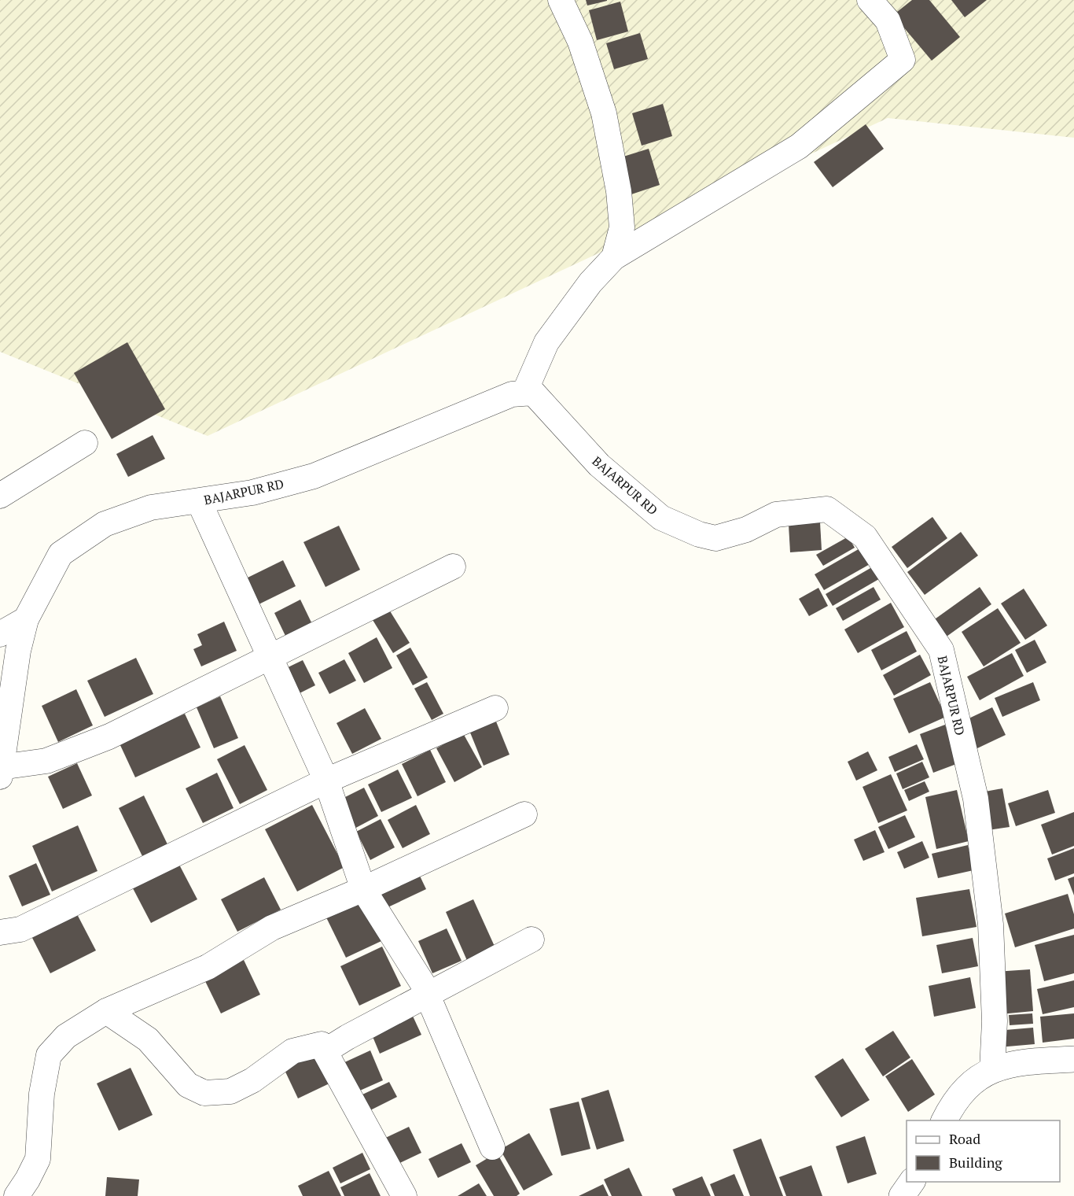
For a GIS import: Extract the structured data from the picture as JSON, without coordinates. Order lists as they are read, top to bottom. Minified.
{"streets":{"street":["BAJARPUR RD"]},"legend":["Road","Building"]}
